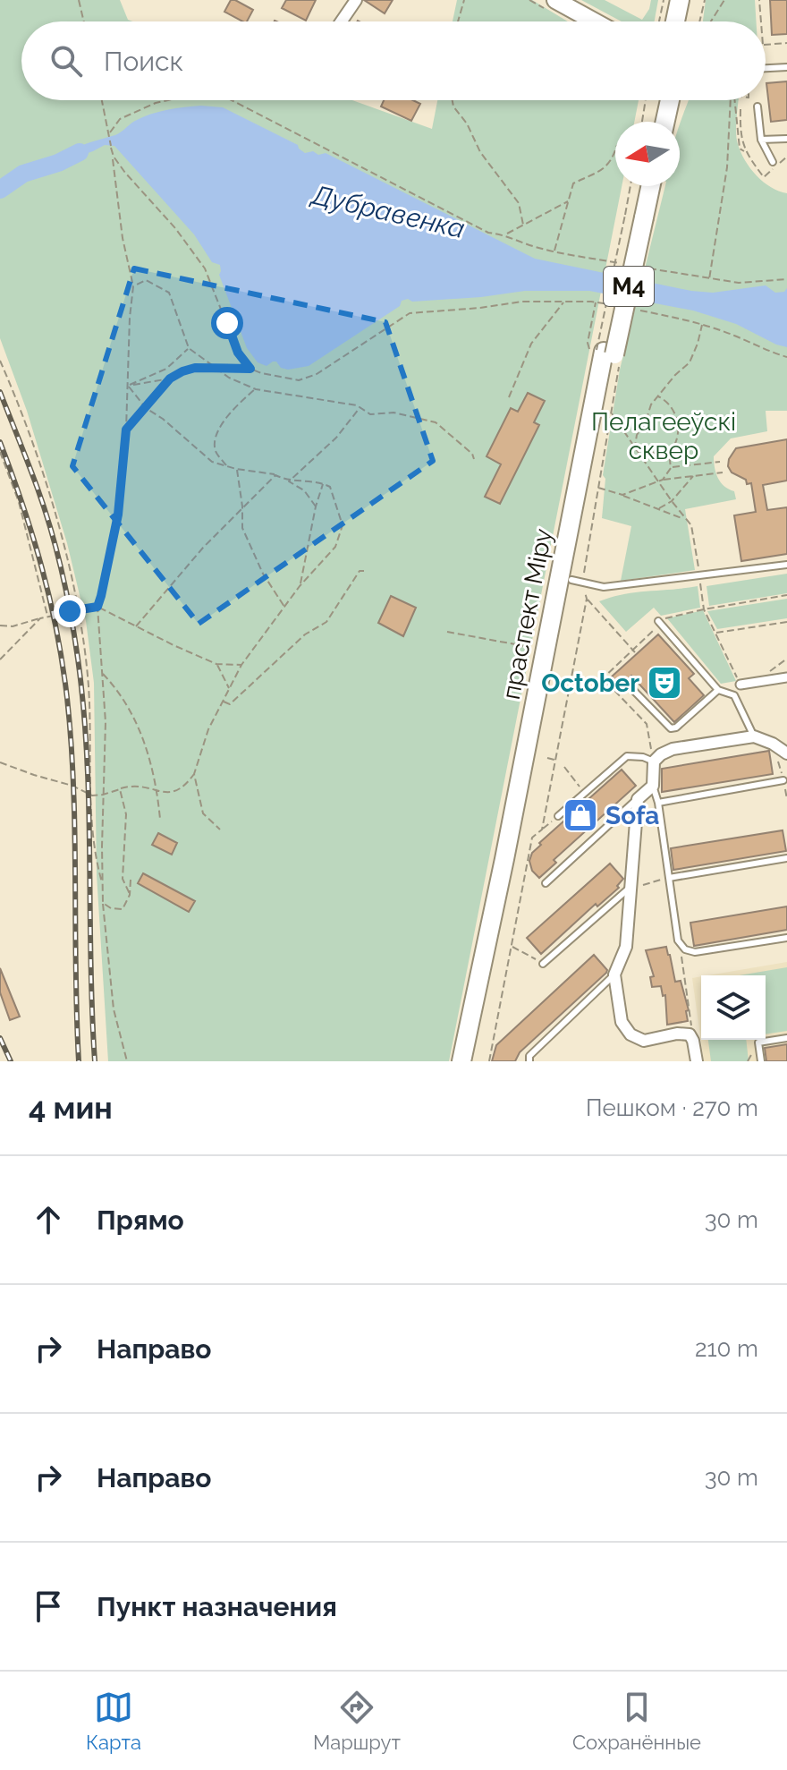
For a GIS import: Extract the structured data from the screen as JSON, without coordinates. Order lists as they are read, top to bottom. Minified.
{"streets":{"main road":["М4","праспект Міру"]},"water":["Дубравенка"],"parks":["Пелагееўскі сквер"],"places":{"theatre":["October"],"shop":["Sofa"]},"north":"left","page":{"search":"Поиск","heading":["4 мин","Пешком · 270 m"],"list":[["Прямо","30 m"],["Направо","210 m"],["Направо","30 m"],"Пункт назначения"],"nav":["Карта","Маршрут","Сохранённые"]}}
